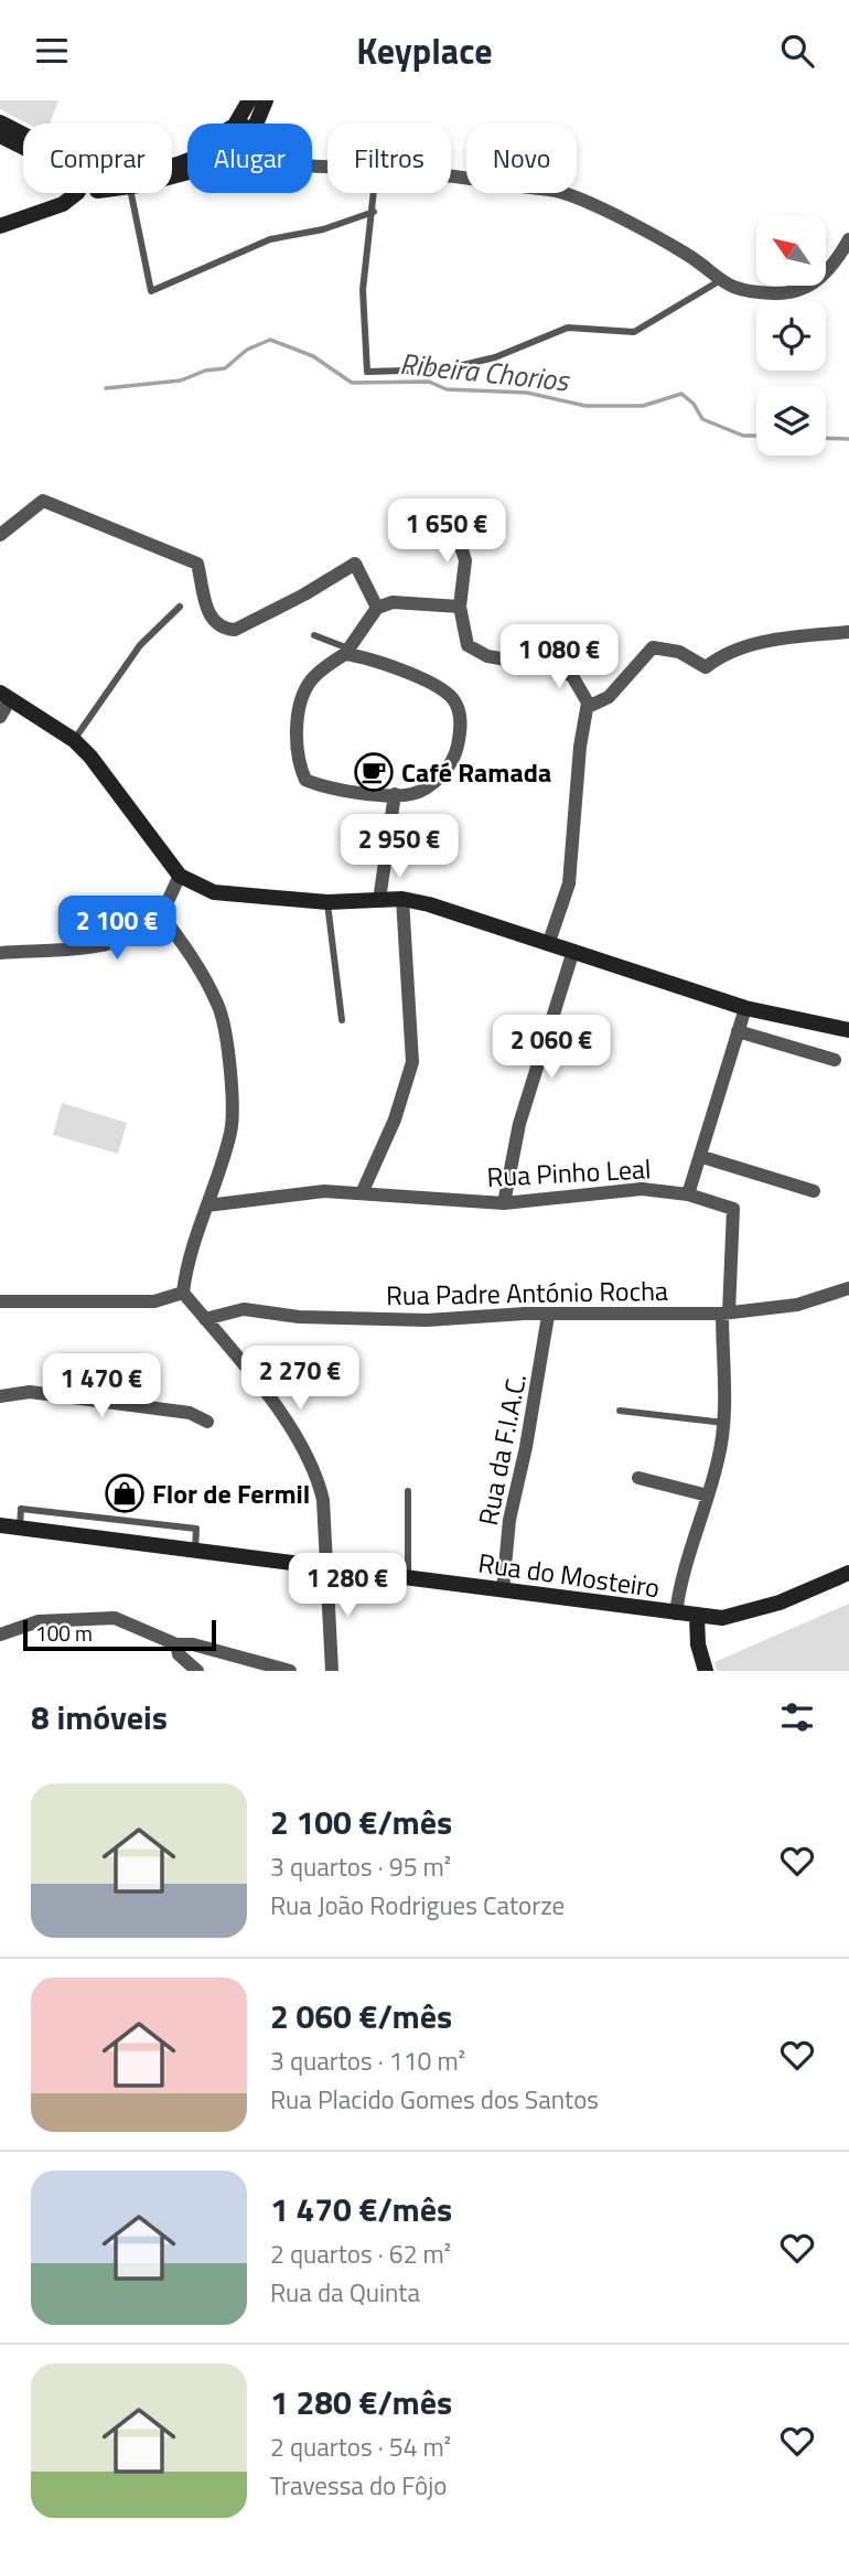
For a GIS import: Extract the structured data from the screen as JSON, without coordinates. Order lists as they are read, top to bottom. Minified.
{"streets":{"main road":["Rua do Mosteiro"],"street":["Rua Pinho Leal","Rua Padre António Rocha","Rua da F.I.A.C."]},"crossings":[["Rua Pinho Leal","Rua Padre António Rocha"],["Rua Padre António Rocha","Rua da F.I.A.C."],["Rua da F.I.A.C.","Rua do Mosteiro"]],"water":["Ribeira Chorios"],"places":{"cafe":["Café Ramada"],"shop":["Flor de Fermil"]},"scale_bar":"100 m","north":"top left","page":{"header":"Keyplace","chip":["Comprar","Alugar","Filtros","Novo"],"price":["1 650 €","1 080 €","2 950 €","2 100 €","2 060 €","2 270 €","1 470 €","1 280 €"],"scale":"100 m","heading":"8 imóveis","list":[{"name":"2 100 €/mês","note":"3 quartos · 95 m² · Rua João Rodrigues Catorze"},{"name":"2 060 €/mês","note":"3 quartos · 110 m² · Rua Placido Gomes dos Santos"},{"name":"1 470 €/mês","note":"2 quartos · 62 m² · Rua da Quinta"},{"name":"1 280 €/mês","note":"2 quartos · 54 m² · Travessa do Fôjo"}]}}
